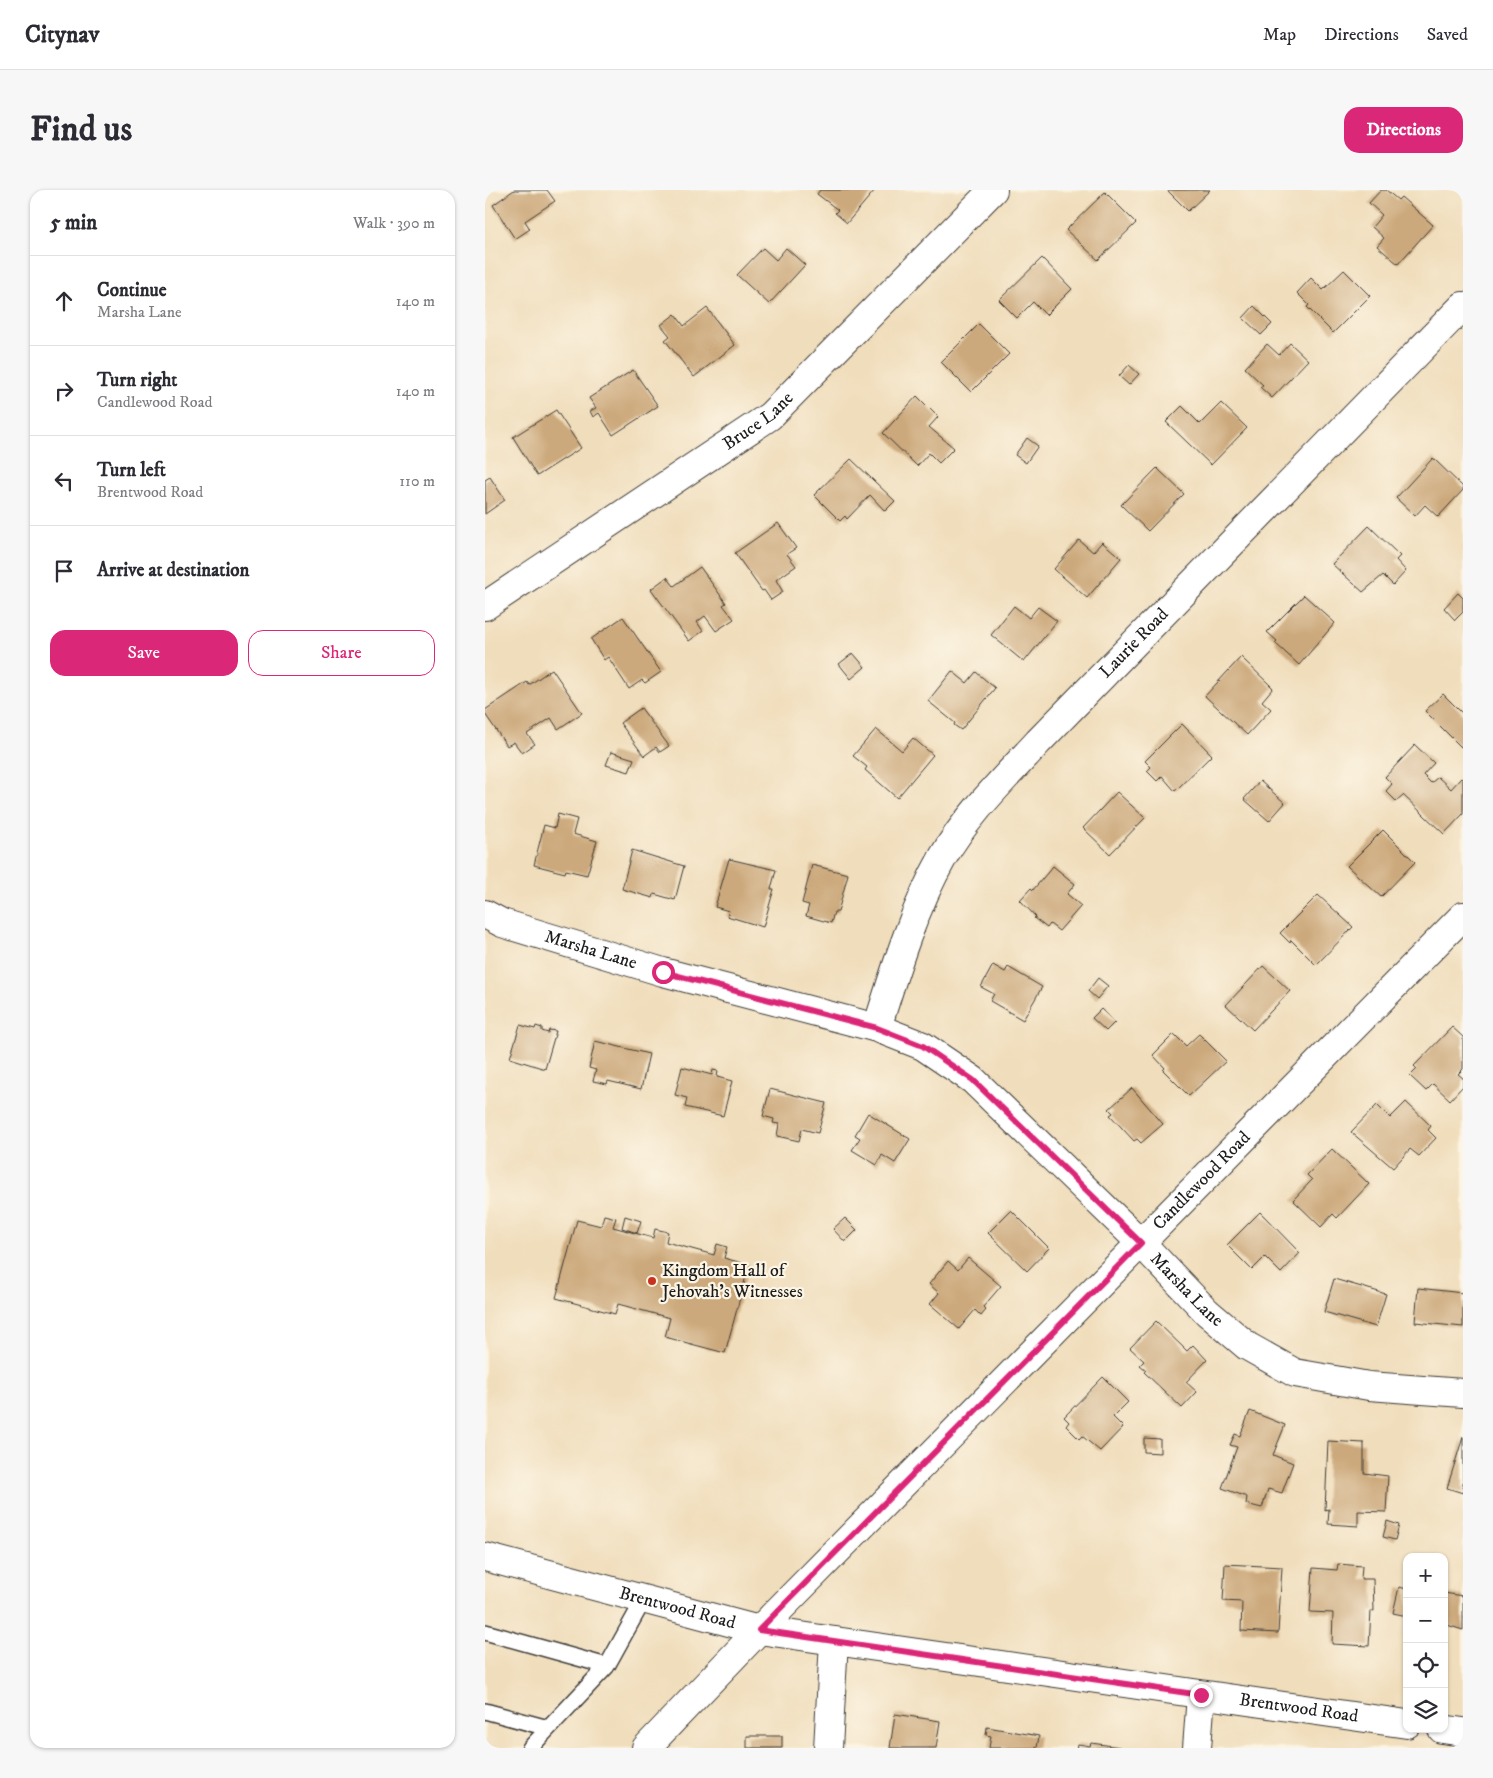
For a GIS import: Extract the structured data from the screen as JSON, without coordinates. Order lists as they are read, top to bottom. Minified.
{"streets":{"street":["Bruce Lane","Laurie Road","Marsha Lane","Candlewood Road","Brentwood Road"]},"crossings":[["Laurie Road","Marsha Lane"],["Marsha Lane","Candlewood Road"],["Candlewood Road","Brentwood Road"]],"places":["Kingdom Hall of Jehovah’s Witnesses"],"page":{"header":"Citynav","nav":["Map","Directions","Saved"],"buttons":["Directions",["Save","Share"]],"title":"Find us","heading":["5 min","Walk · 390 m"],"list":[["Continue","Marsha Lane","140 m"],["Turn right","Candlewood Road","140 m"],["Turn left","Brentwood Road","110 m"],"Arrive at destination"],"map_buttons":["+","−"]}}
